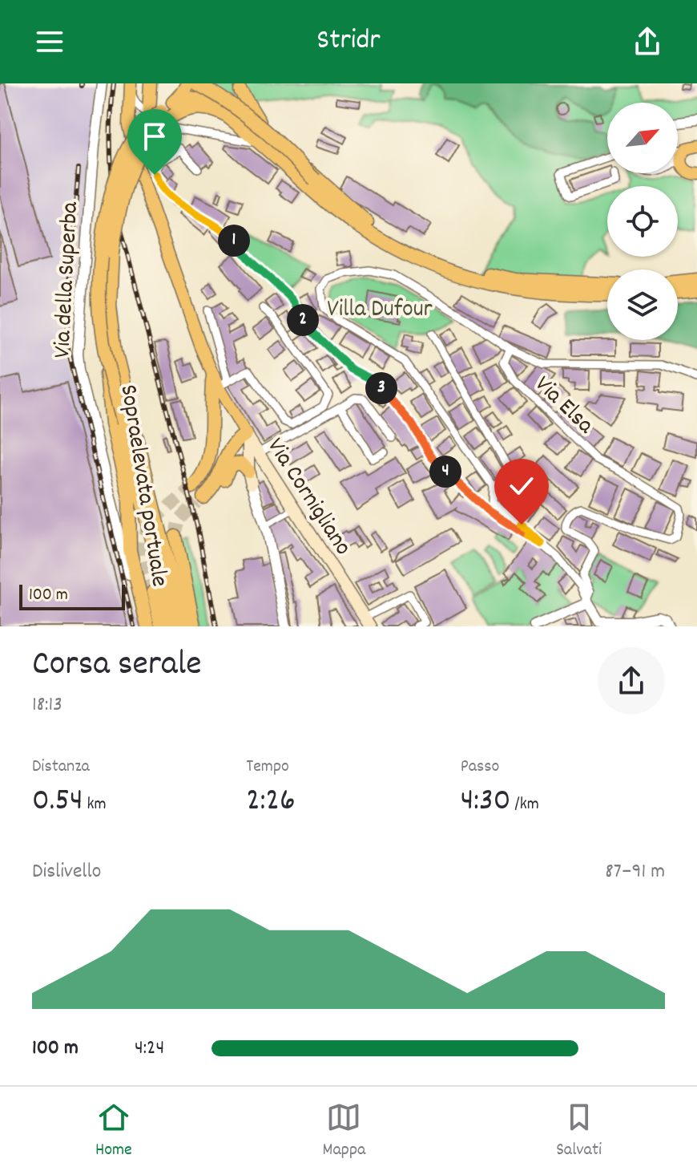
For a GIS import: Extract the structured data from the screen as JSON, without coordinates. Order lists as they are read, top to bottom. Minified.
{"streets":{"highway":["Sopraelevata portuale"],"main road":["Via Cornigliano"],"street":["Via della Superba","Via Elsa"]},"parks":["Villa Dufour"],"scale_bar":"100 m","north":"top right","page":{"header":"Stridr","pins":["1","2","3","4"],"scale":"100 m","heading":["Corsa serale","18:13"],"stats":[["Distanza","0.54 km"],["Tempo","2:26"],["Passo","4:30 /km"]],"chart":["Dislivello","87–91 m"],"list":[{"name":"100 m","note":"4:24"}],"tabs":["Home","Mappa","Salvati"]}}
